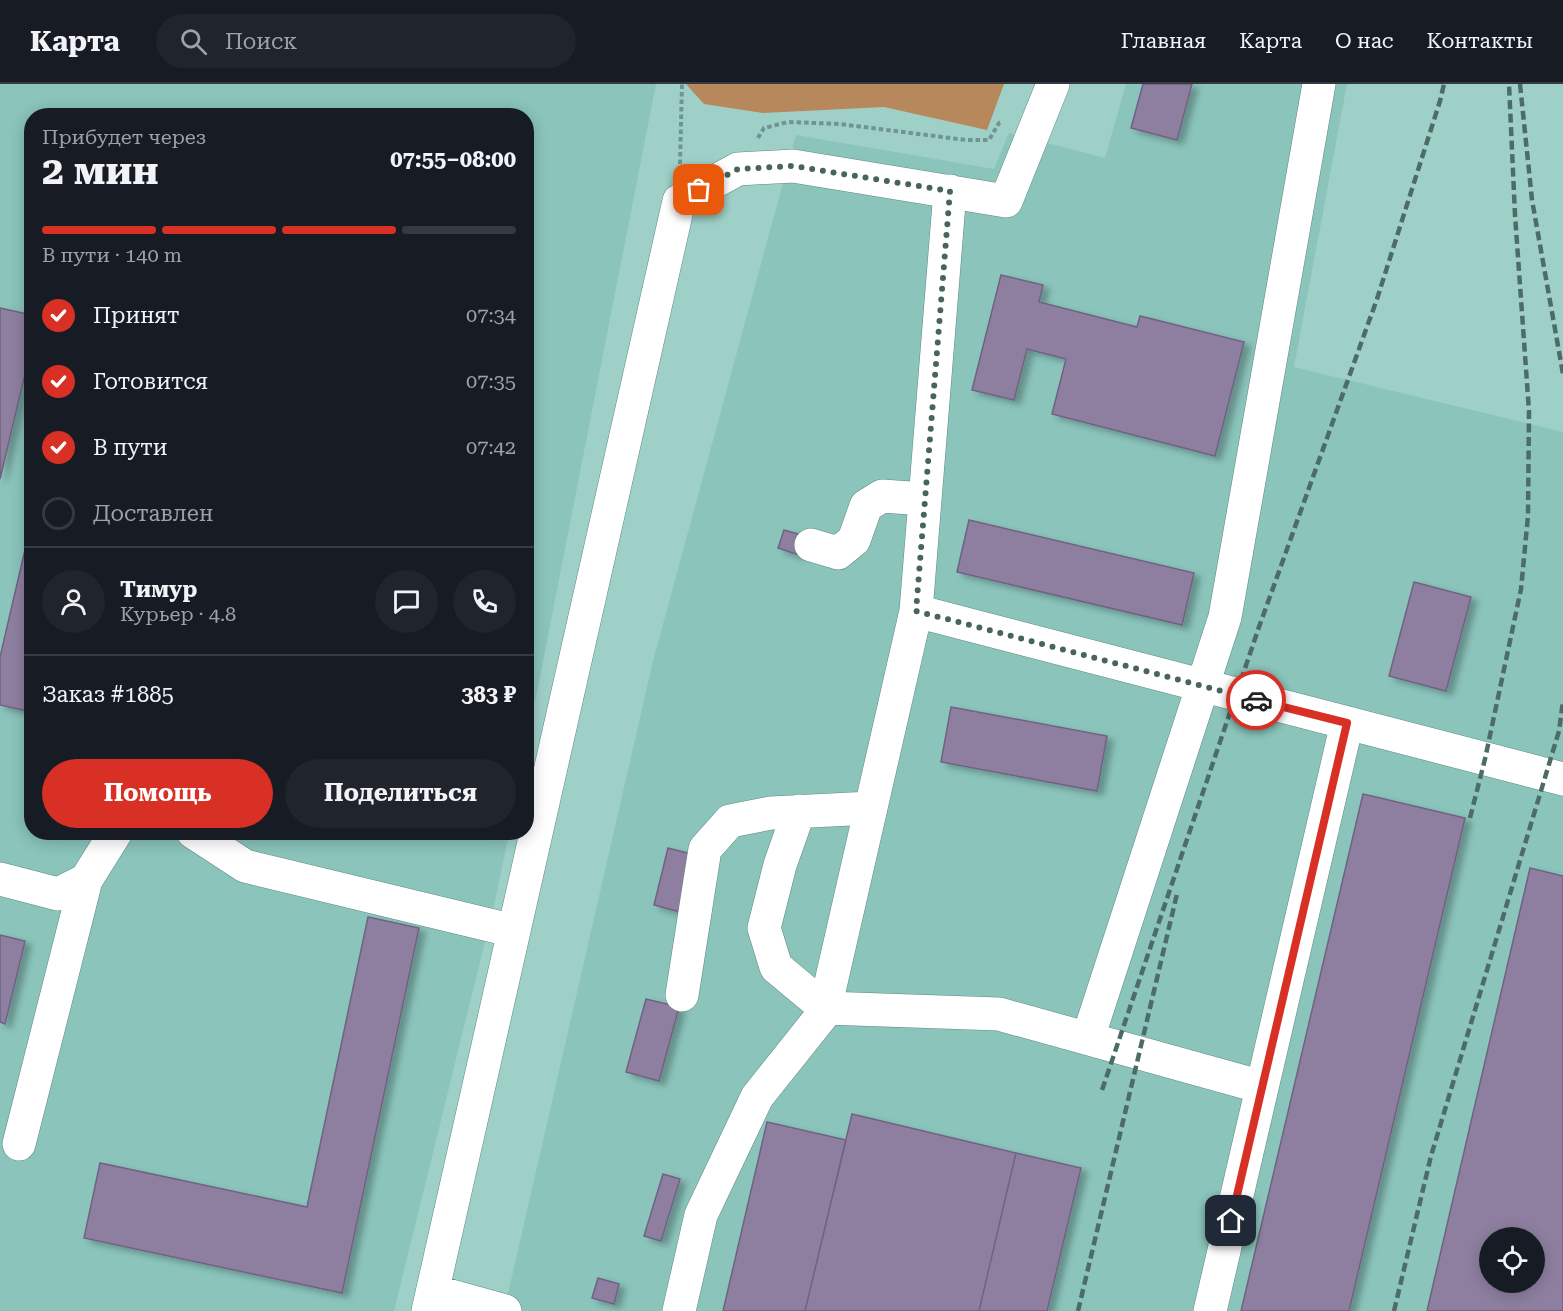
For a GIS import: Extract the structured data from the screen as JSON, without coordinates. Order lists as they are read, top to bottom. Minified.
{"page":{"header":"Карта","search":"Поиск","nav":["Главная","Карта","О нас","Контакты"],"heading":["2 мин","Прибудет через","07:55–08:00"],"panel":["Тимур","Курьер · 4.8","Заказ #1885","383 ₽"],"bar":"В пути · 140 m","list":[["Принят","07:34"],["Готовится","07:35"],["В пути","07:42"],"Доставлен"],"buttons":["Помощь","Поделиться"]}}
